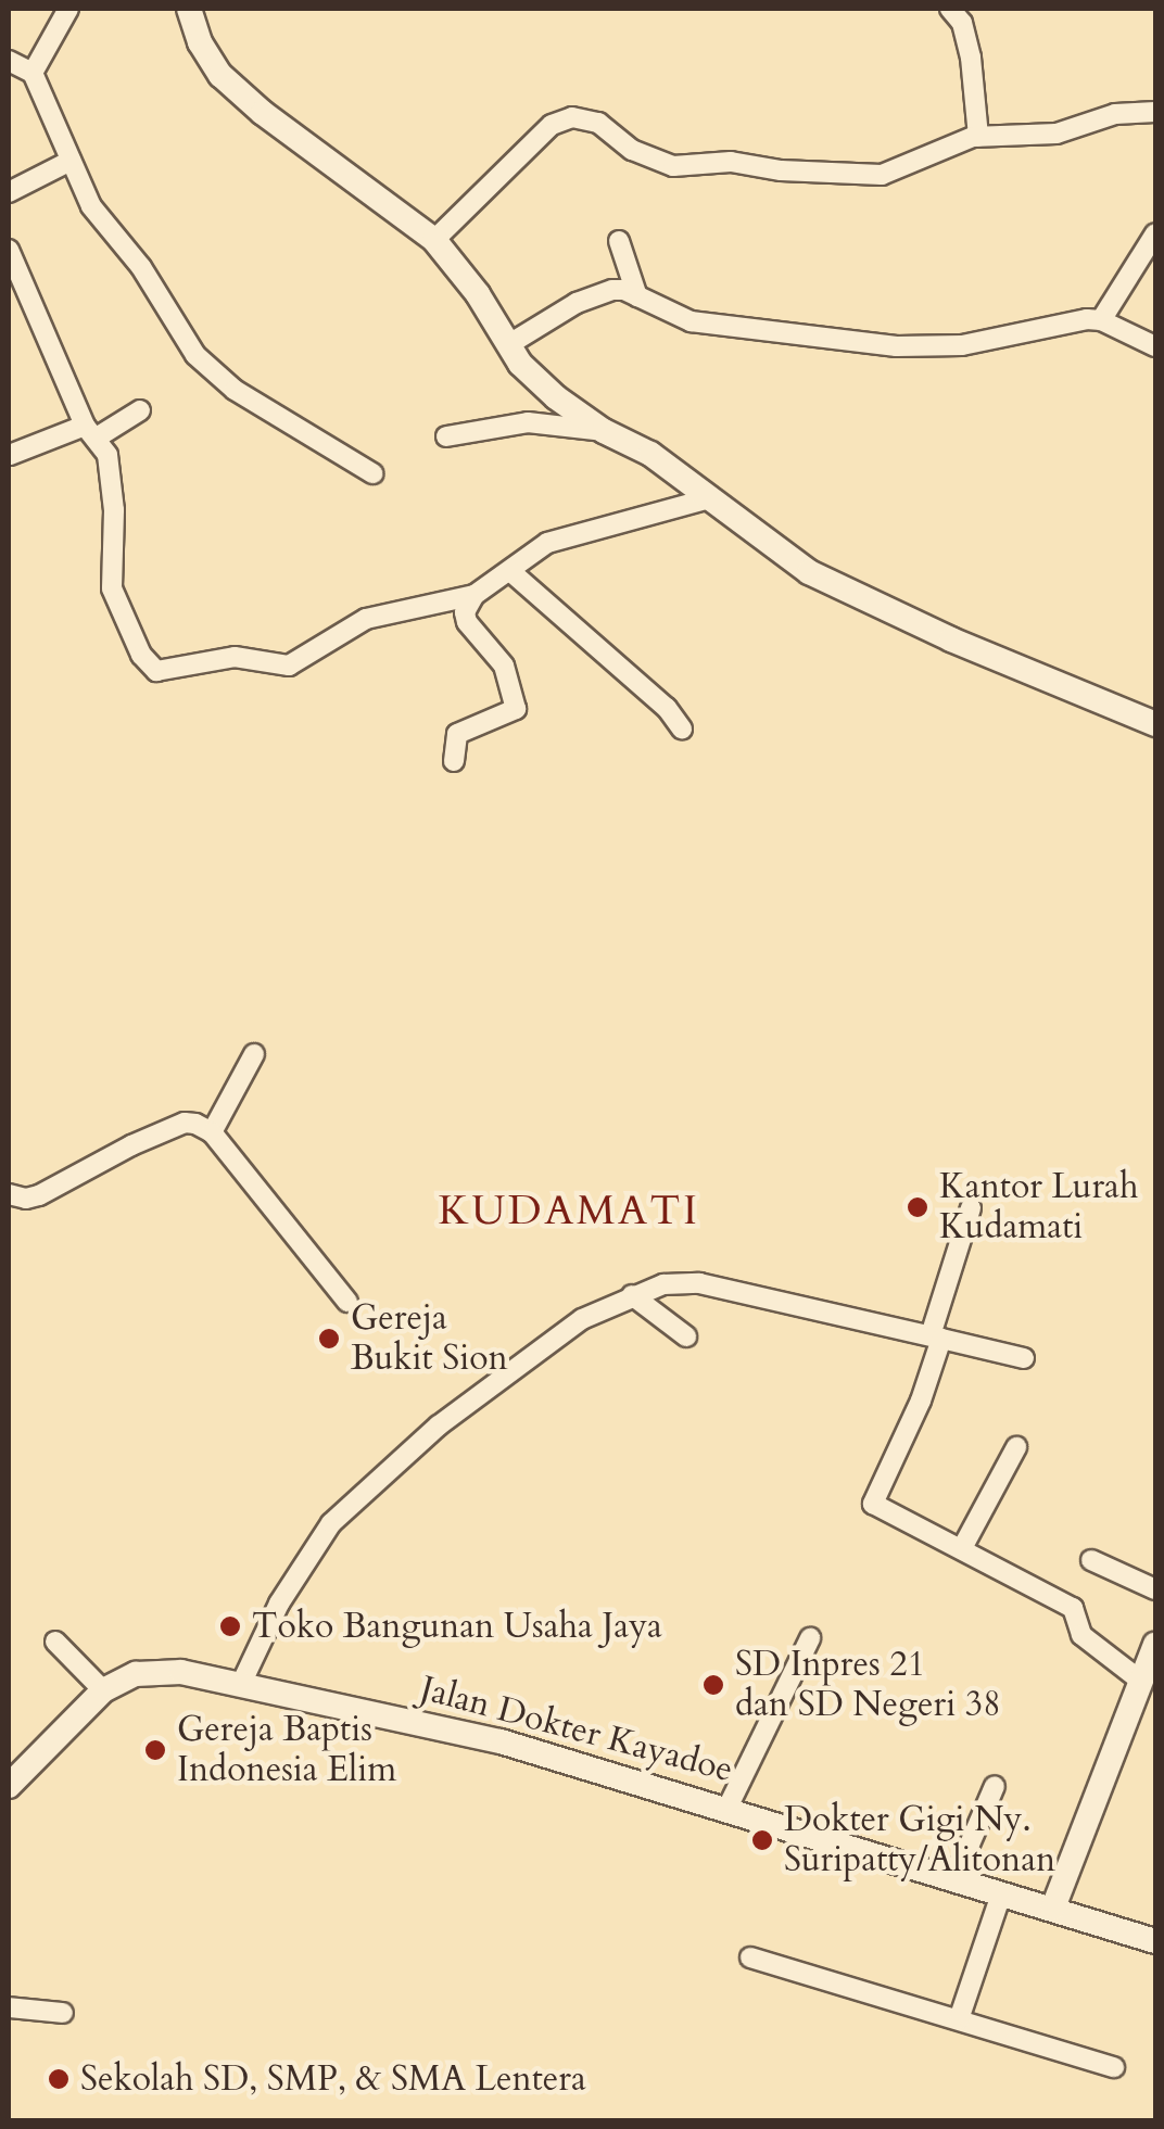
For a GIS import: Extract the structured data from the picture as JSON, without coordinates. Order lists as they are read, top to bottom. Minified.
{"streets":{"street":["Jalan Dokter Kayadoe"]},"districts":["KUDAMATI"],"places":["Kantor Lurah Kudamati","Gereja Bukit Sion","Toko Bangunan Usaha Jaya","SD Inpres 21 dan SD Negeri 38","Gereja Baptis Indonesia Elim","Dokter Gigi Ny. Suripatty/Alitonan","Sekolah SD, SMP, & SMA Lentera"]}
